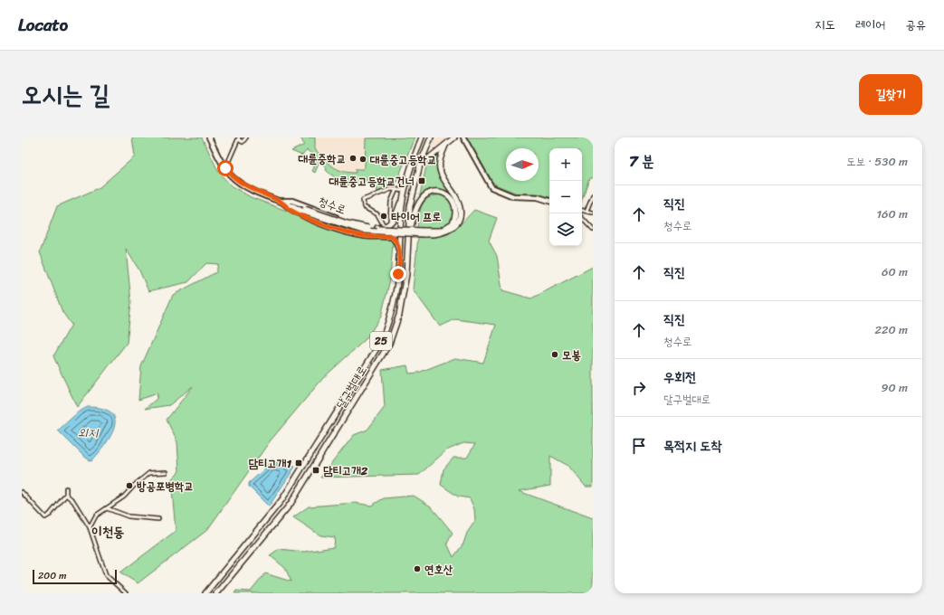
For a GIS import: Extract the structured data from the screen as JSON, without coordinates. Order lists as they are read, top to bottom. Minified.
{"streets":{"main road":["청수로","25","달구벌대로"]},"crossings":[["청수로","달구벌대로"]],"districts":["이천동"],"water":["외지"],"places":{"other":["대륜중학교","대륜중고등학교","타이어 프로","모봉","방공포병학교","연호산"],"transit":["대륜중고등학교건너","담티고개1","담티고개2"]},"scale_bar":"200 m","north":"right","page":{"header":"Locato","nav":["지도","레이어","공유"],"title":"오시는 길","buttons":"길찾기","heading":["7 분","도보 · 530 m"],"map_buttons":["+","−"],"list":[["직진","청수로","160 m"],["직진","60 m"],["직진","청수로","220 m"],["우회전","달구벌대로","90 m"],"목적지 도착"],"scale":"200 m"}}
